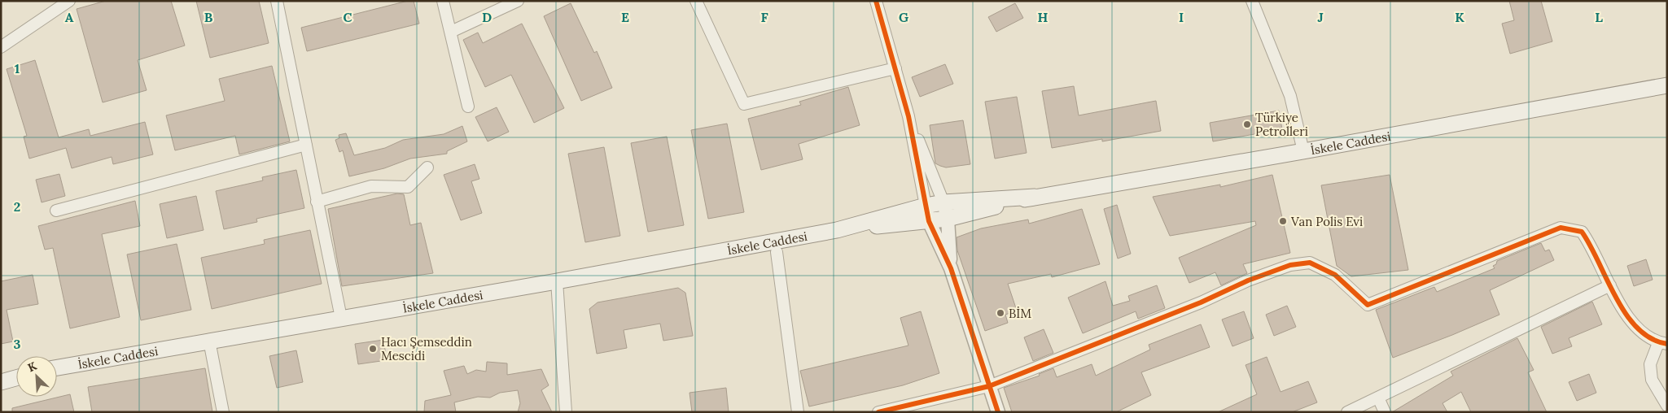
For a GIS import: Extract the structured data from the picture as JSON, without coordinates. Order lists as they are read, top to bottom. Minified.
{"streets":{"main road":["İskele Caddesi"]},"places":["Türkiye Petrolleri","Van Polis Evi","BİM","Hacı Şemseddin Mescidi"],"north":"top left","grid":{"columns":["A","B","C","D","E","F","G","H","I","J","K","L"],"rows":["1","2","3"]}}
